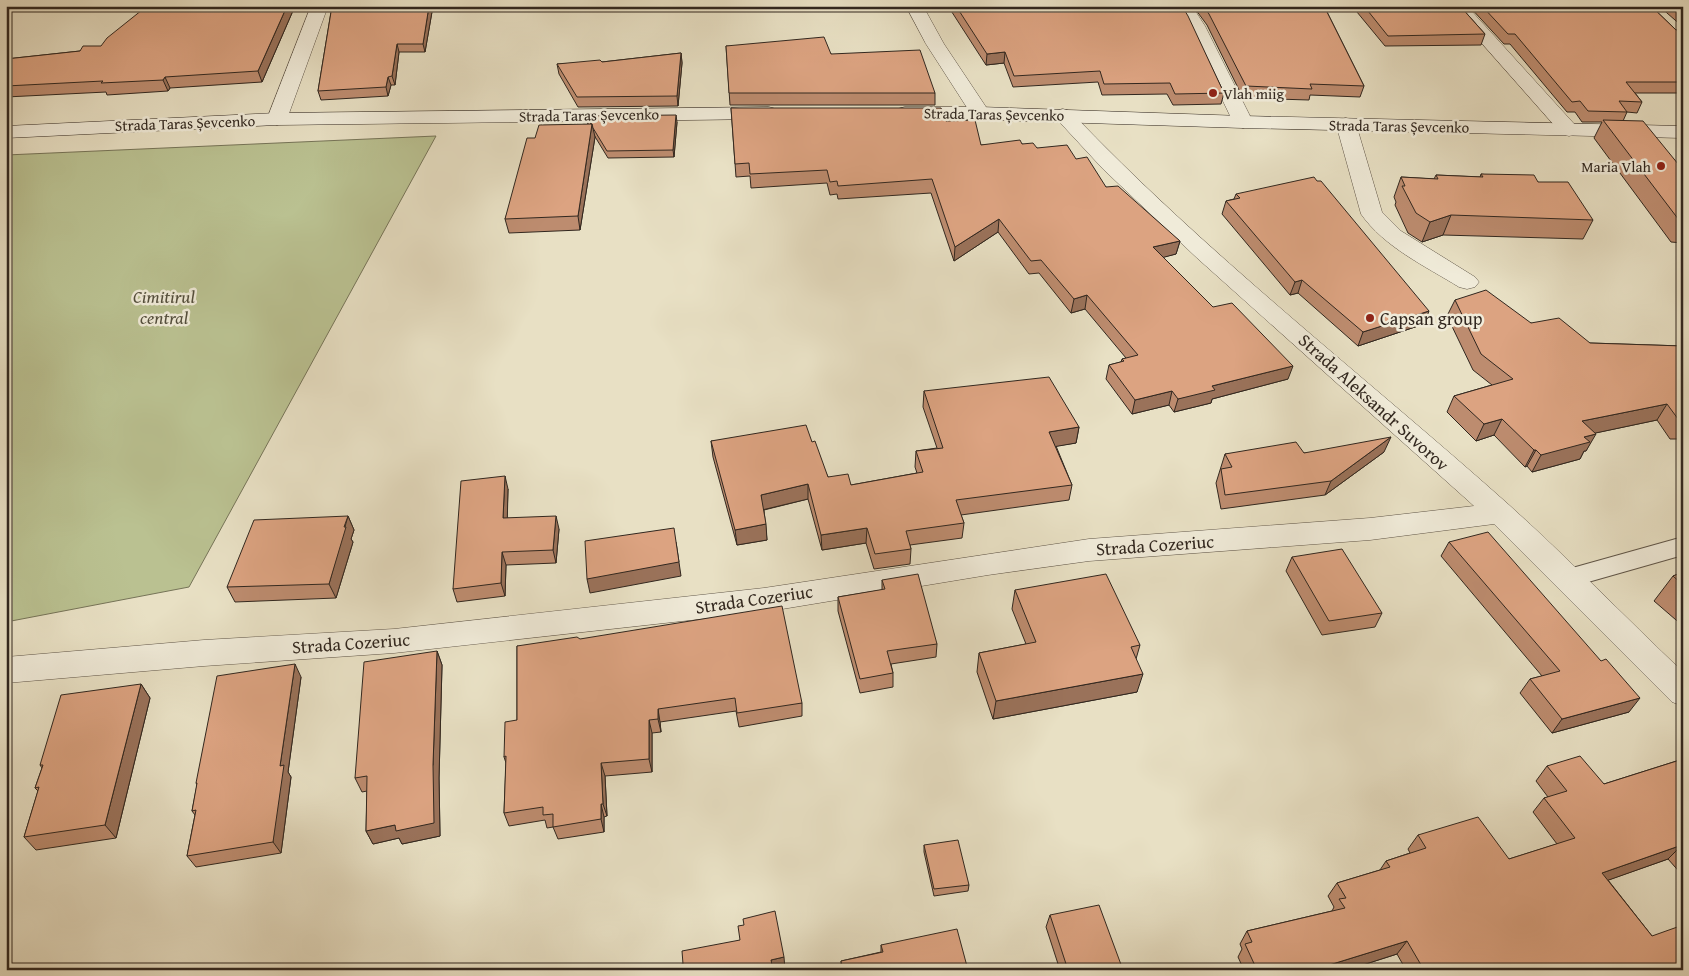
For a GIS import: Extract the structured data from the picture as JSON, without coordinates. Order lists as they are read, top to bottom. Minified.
{"streets":{"street":["Strada Taras Șevcenko","Strada Aleksandr Suvorov","Strada Cozeriuc"]},"crossings":[["Strada Taras Șevcenko","Strada Aleksandr Suvorov"],["Strada Aleksandr Suvorov","Strada Cozeriuc"]],"parks":["Cimitirul central"],"places":["Vlah miig","Maria Vlah","Capsan group"]}
